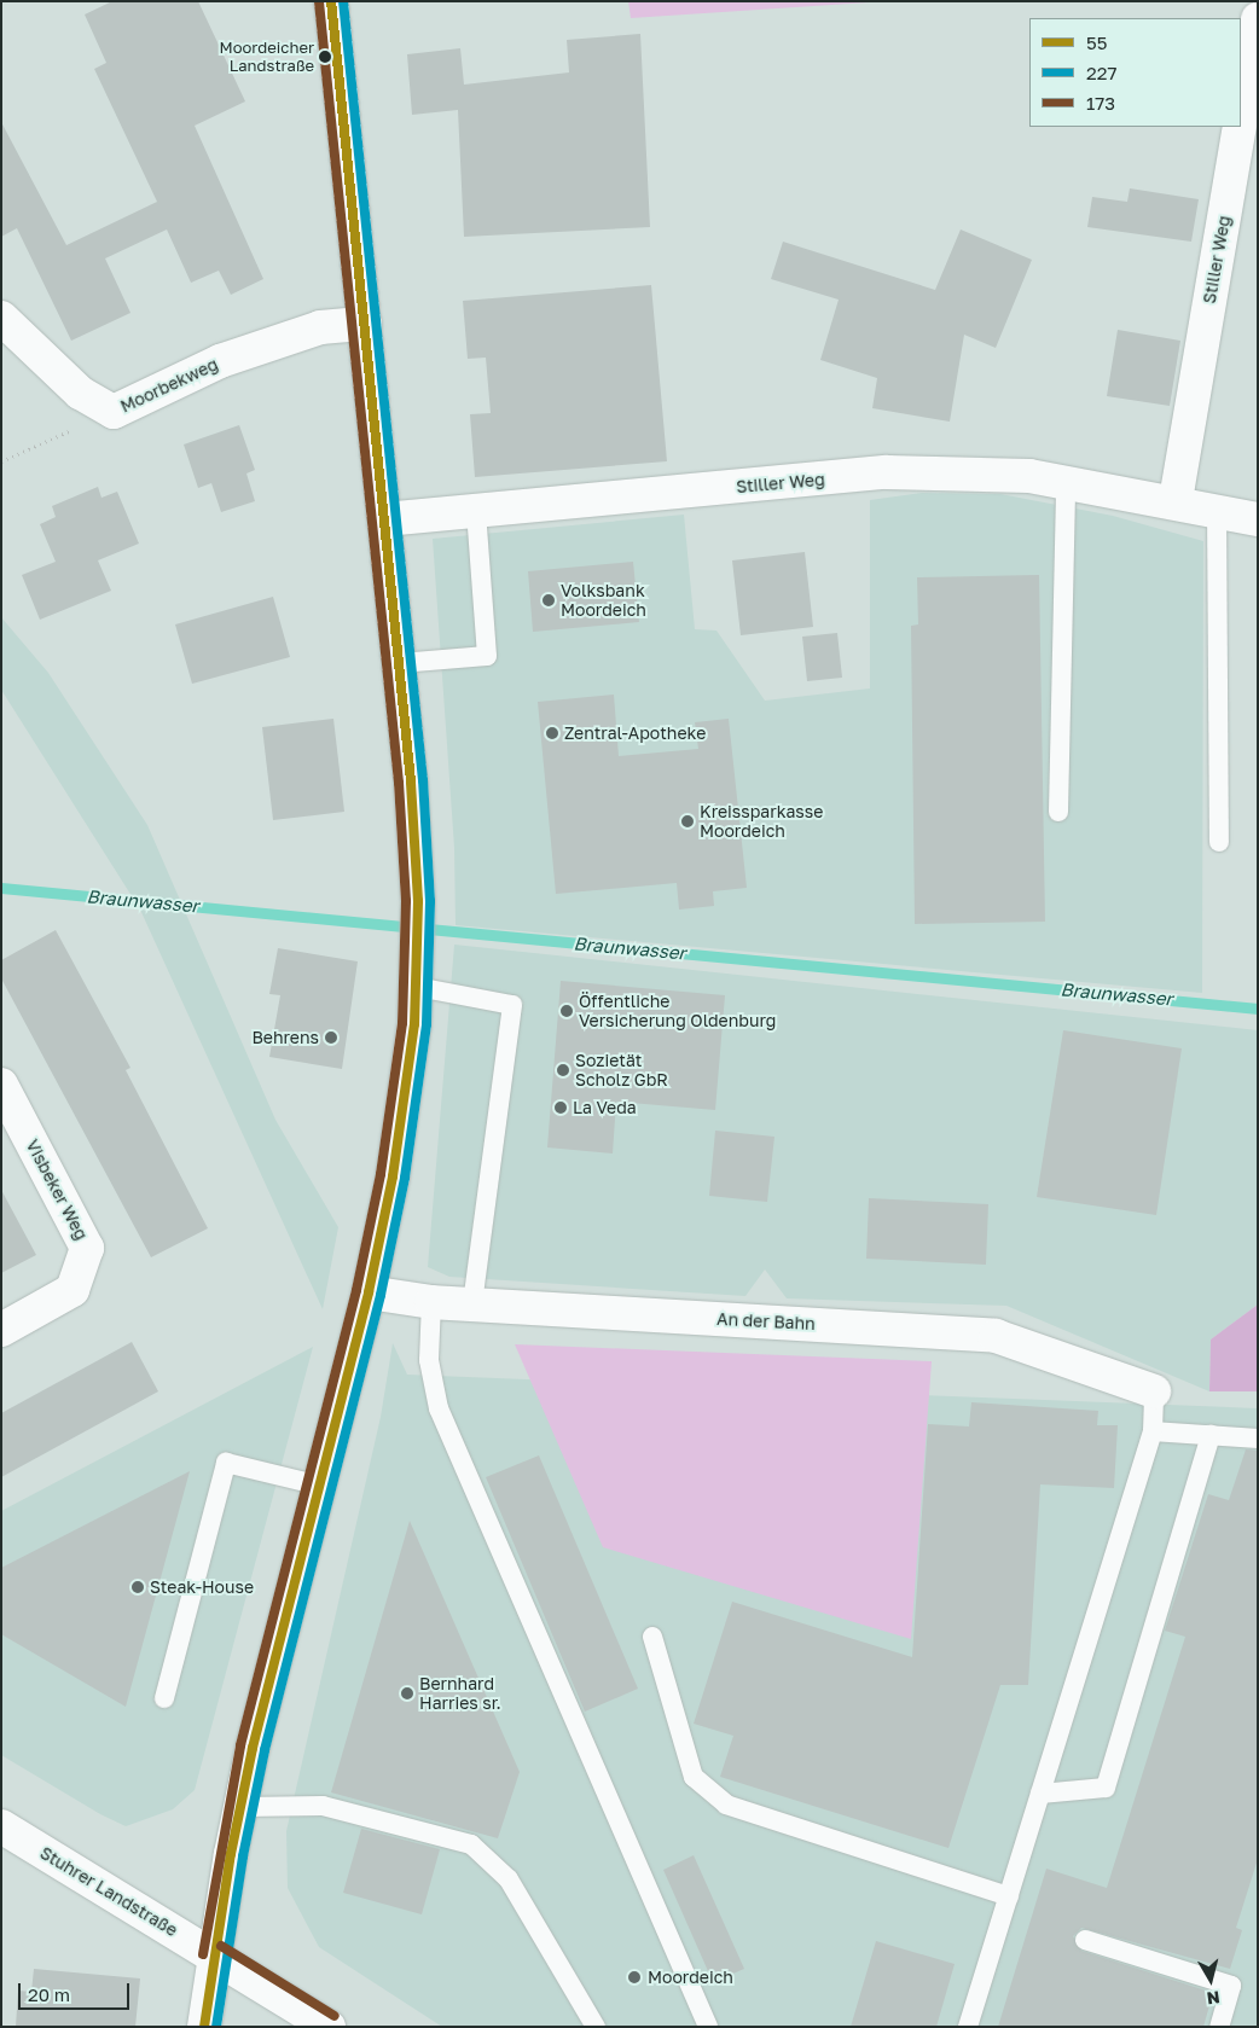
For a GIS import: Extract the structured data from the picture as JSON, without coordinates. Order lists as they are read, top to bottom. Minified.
{"streets":{"street":["Stiller Weg","Moorbekweg","Visbeker Weg","An der Bahn","Stuhrer Landstraße"]},"water":["Braunwasser"],"places":["Moordeicher Landstraße","Volksbank Moordeich","Zentral-Apotheke","Kreissparkasse Moordeich","Öffentliche Versicherung Oldenburg","Behrens","Sozietät Scholz GbR","La Veda","Steak-House","Bernhard Harries sr.","Moordeich"],"lines":["transit line 55","transit line 227","transit line 173"],"legend":["55","227","173"],"scale_bar":"20 m","north":"bottom"}
